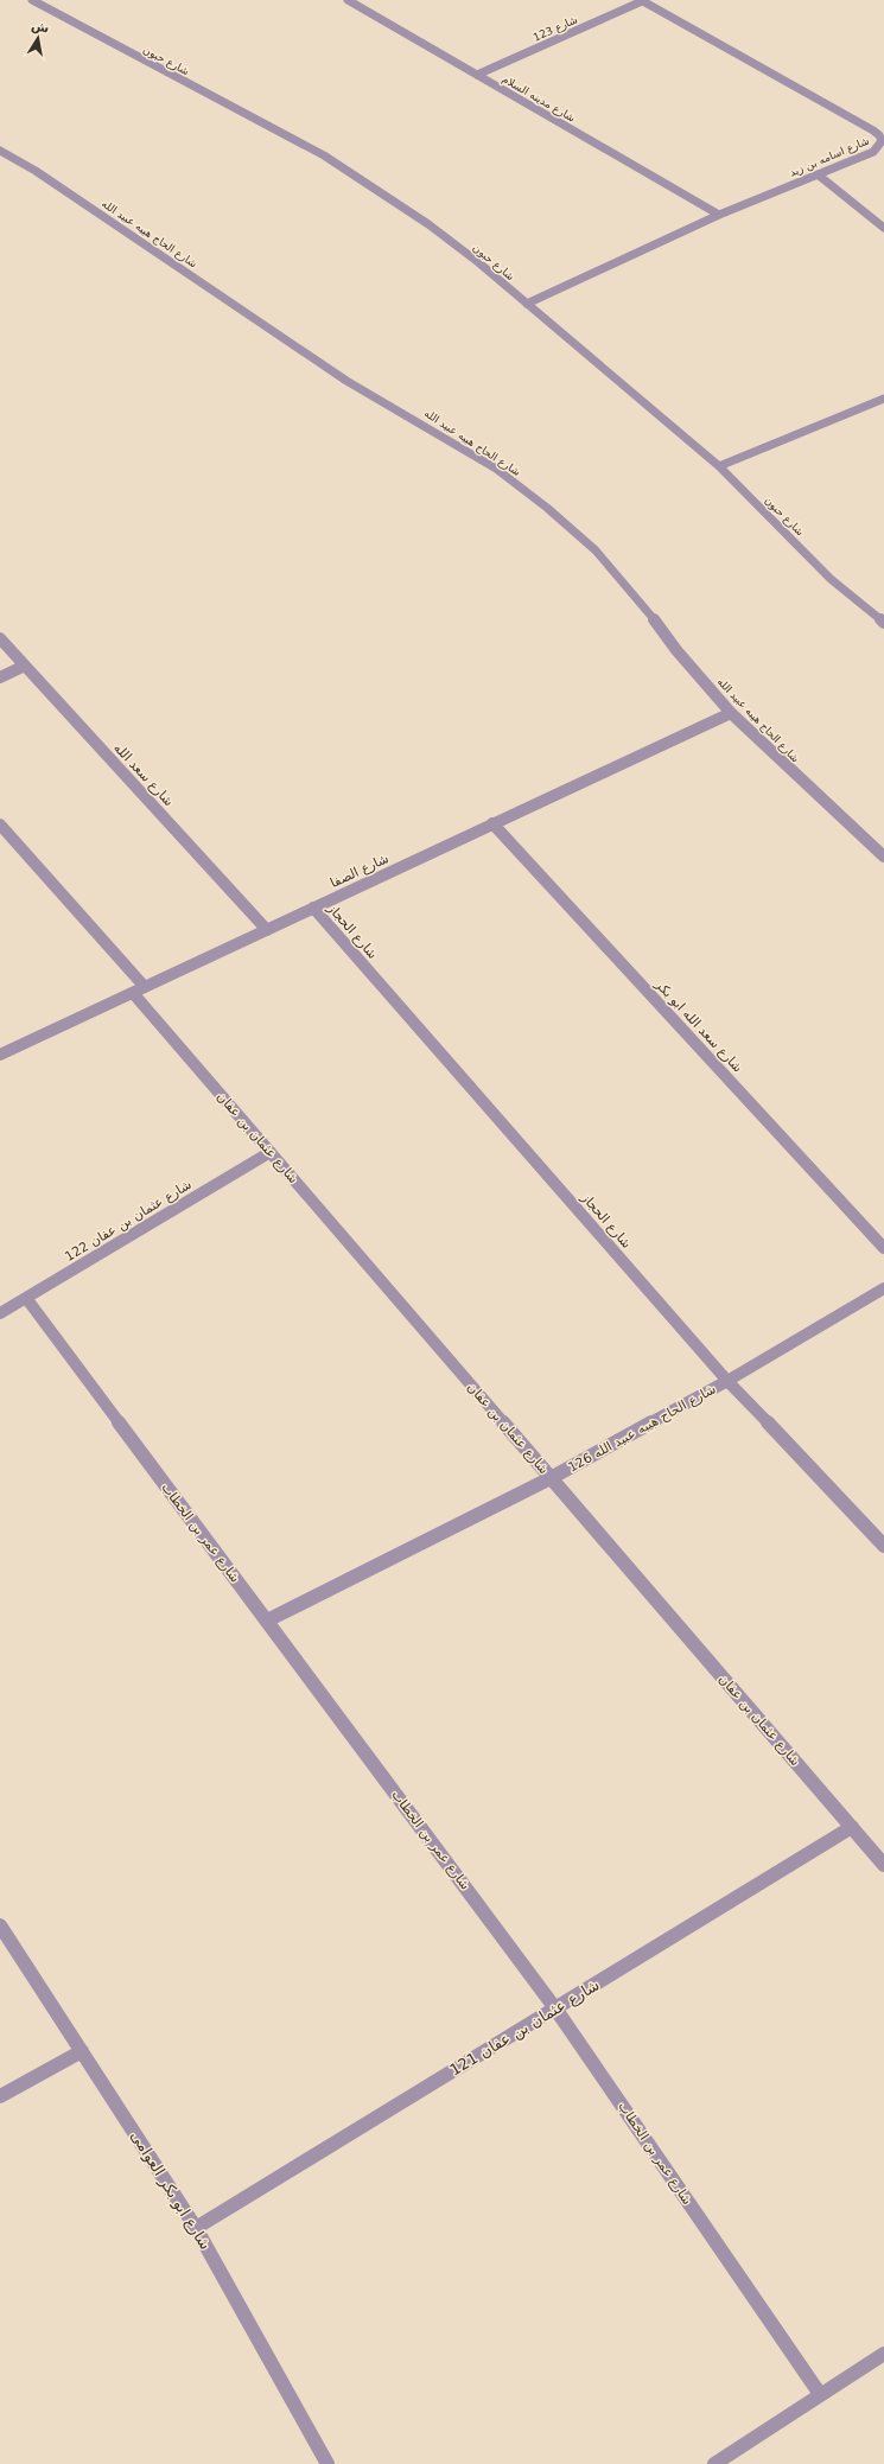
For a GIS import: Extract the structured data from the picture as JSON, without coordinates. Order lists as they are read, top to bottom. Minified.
{"streets":{"street":["شارع 123","شارع حبون","شارع مدينه السلام","شارع اسامه بن زيد","شارع الحاج هيبه عبيد الله","شارع سعد الله","شارع الصفا","شارع الحجاز","شارع سعد الله ابو بكر","شارع عثمان بن عفان","شارع عثمان بن عفان 122","شارع الحاج هيبه عبيد الله 126","شارع عمر بن الخطاب","شارع عثمان بن عفان 121","شارع ابو بكر العوامى"]},"crossings":[["شارع 123","شارع مدينه السلام"],["شارع 123","شارع اسامه بن زيد"],["شارع حبون","شارع اسامه بن زيد"],["شارع مدينه السلام","شارع اسامه بن زيد"],["شارع الحاج هيبه عبيد الله","شارع الصفا"],["شارع سعد الله","شارع الصفا"],["شارع الصفا","شارع الحجاز"],["شارع الصفا","شارع سعد الله ابو بكر"],["شارع الصفا","شارع عثمان بن عفان"],["شارع الحجاز","شارع الحاج هيبه عبيد الله 126"],["شارع عثمان بن عفان","شارع عثمان بن عفان 122"],["شارع عثمان بن عفان","شارع الحاج هيبه عبيد الله 126"],["شارع عثمان بن عفان","شارع عثمان بن عفان 121"],["شارع عثمان بن عفان 122","شارع عمر بن الخطاب"],["شارع الحاج هيبه عبيد الله 126","شارع عمر بن الخطاب"],["شارع عمر بن الخطاب","شارع عثمان بن عفان 121"],["شارع عثمان بن عفان 121","شارع ابو بكر العوامى"]],"north":"top"}
